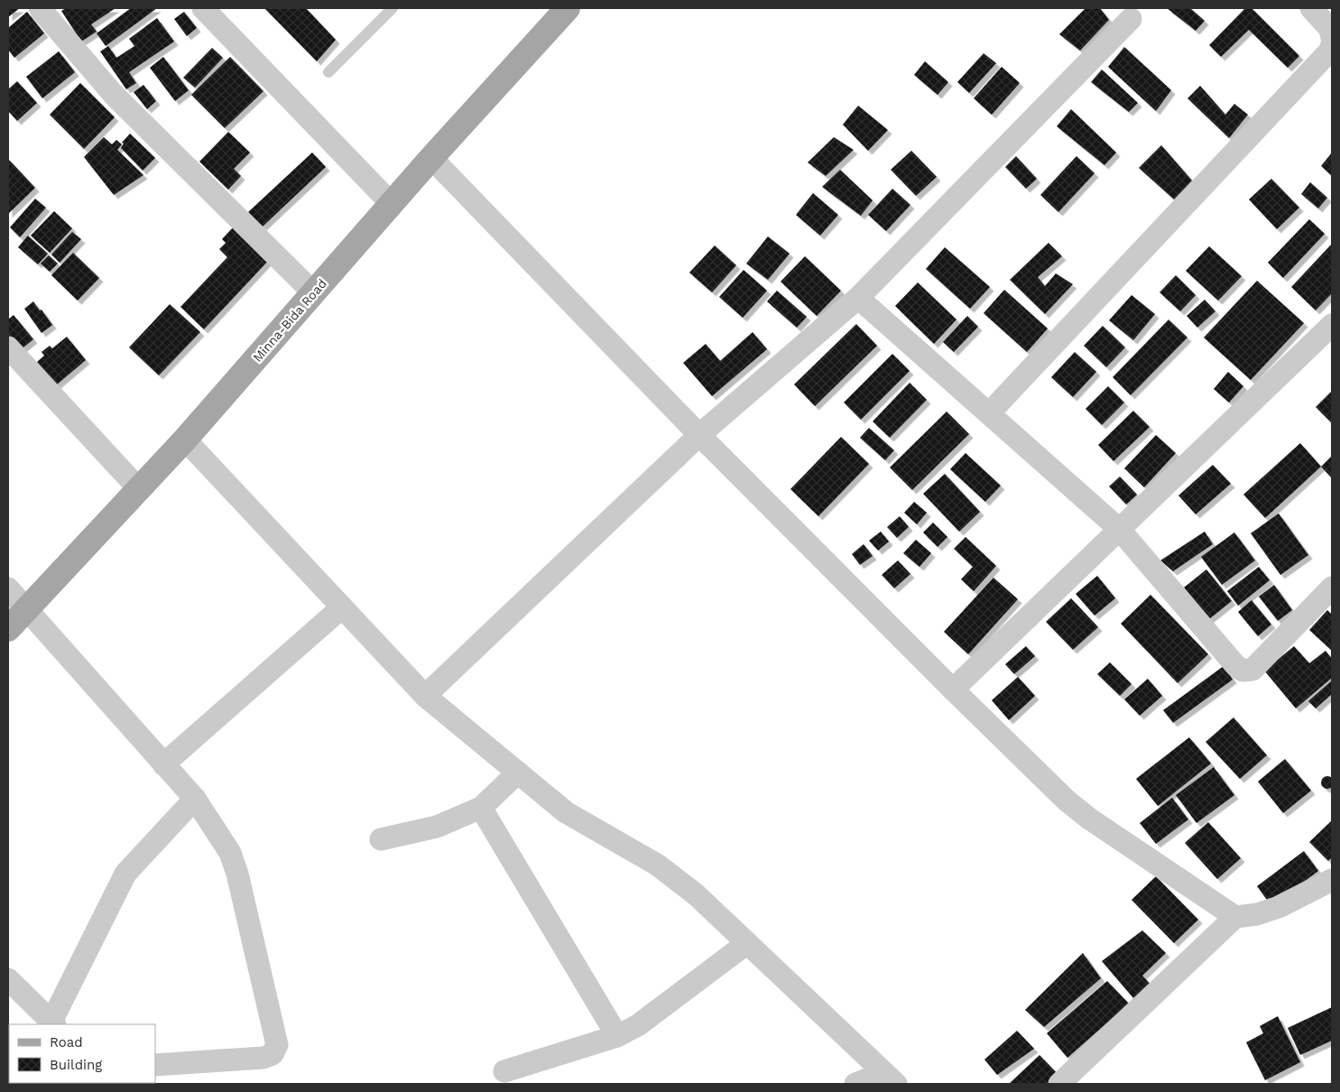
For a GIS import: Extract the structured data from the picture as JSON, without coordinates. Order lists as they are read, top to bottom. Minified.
{"streets":{"main road":["Minna-Bida Road"]},"legend":["Road","Building"]}
